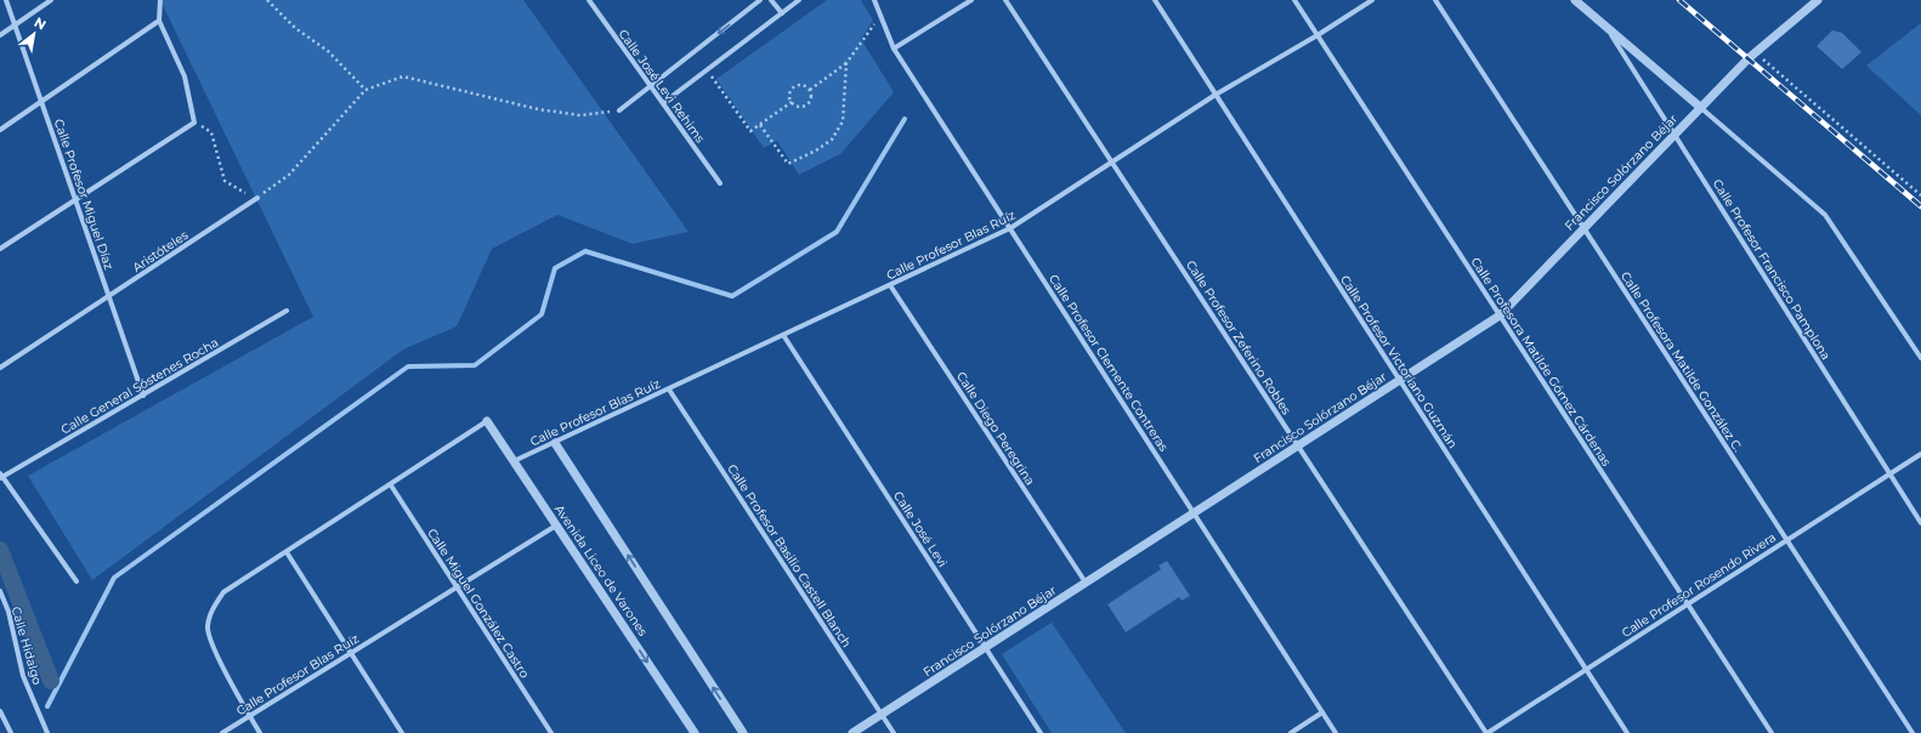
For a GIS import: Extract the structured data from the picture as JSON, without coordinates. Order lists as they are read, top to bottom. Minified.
{"streets":{"street":["Calle José Levi Rehims","Francisco Solórzano Béjar","Calle Profesor Miguel Díaz","Calle Profesor Blas Ruíz","Aristóteles","Calle Profesor Francisco Pamplona","Calle Profesor Zeferino Robles","Calle Profesor Victoriano Guzmán","Calle Profesora Matilde Gómez Cárdenas","Calle Profesora Matilde González C.","Calle Profesor Clemente Contreras","Calle General Sóstenes Rocha","Calle Diego Peregrina","Calle José Levi","Calle Profesor Basilio Castell Blanch","Avenida Liceo de Varones","Calle Profesor Rosendo Rivera","Calle Miguel González Castro","Calle Hidalgo"]},"crossings":[["Francisco Solórzano Béjar","Calle Profesor Francisco Pamplona"],["Francisco Solórzano Béjar","Calle Profesor Zeferino Robles"],["Francisco Solórzano Béjar","Calle Profesor Victoriano Guzmán"],["Francisco Solórzano Béjar","Calle Profesora Matilde Gómez Cárdenas"],["Francisco Solórzano Béjar","Calle Profesora Matilde González C."],["Francisco Solórzano Béjar","Calle Profesor Clemente Contreras"],["Francisco Solórzano Béjar","Calle Diego Peregrina"],["Francisco Solórzano Béjar","Calle José Levi"],["Francisco Solórzano Béjar","Calle Profesor Basilio Castell Blanch"],["Calle Profesor Miguel Díaz","Aristóteles"],["Calle Profesor Miguel Díaz","Calle General Sóstenes Rocha"],["Calle Profesor Blas Ruíz","Calle Profesor Zeferino Robles"],["Calle Profesor Blas Ruíz","Calle Profesor Victoriano Guzmán"],["Calle Profesor Blas Ruíz","Calle Profesora Matilde Gómez Cárdenas"],["Calle Profesor Blas Ruíz","Calle Profesor Clemente Contreras"],["Calle Profesor Blas Ruíz","Calle Diego Peregrina"],["Calle Profesor Blas Ruíz","Calle José Levi"],["Calle Profesor Blas Ruíz","Calle Profesor Basilio Castell Blanch"],["Calle Profesor Blas Ruíz","Avenida Liceo de Varones"],["Calle Profesor Blas Ruíz","Calle Miguel González Castro"],["Calle Profesor Francisco Pamplona","Calle Profesor Rosendo Rivera"],["Calle Profesor Zeferino Robles","Calle Profesor Rosendo Rivera"],["Calle Profesor Victoriano Guzmán","Calle Profesor Rosendo Rivera"],["Calle Profesora Matilde Gómez Cárdenas","Calle Profesor Rosendo Rivera"],["Calle Profesora Matilde González C.","Calle Profesor Rosendo Rivera"]],"north":"top right"}
